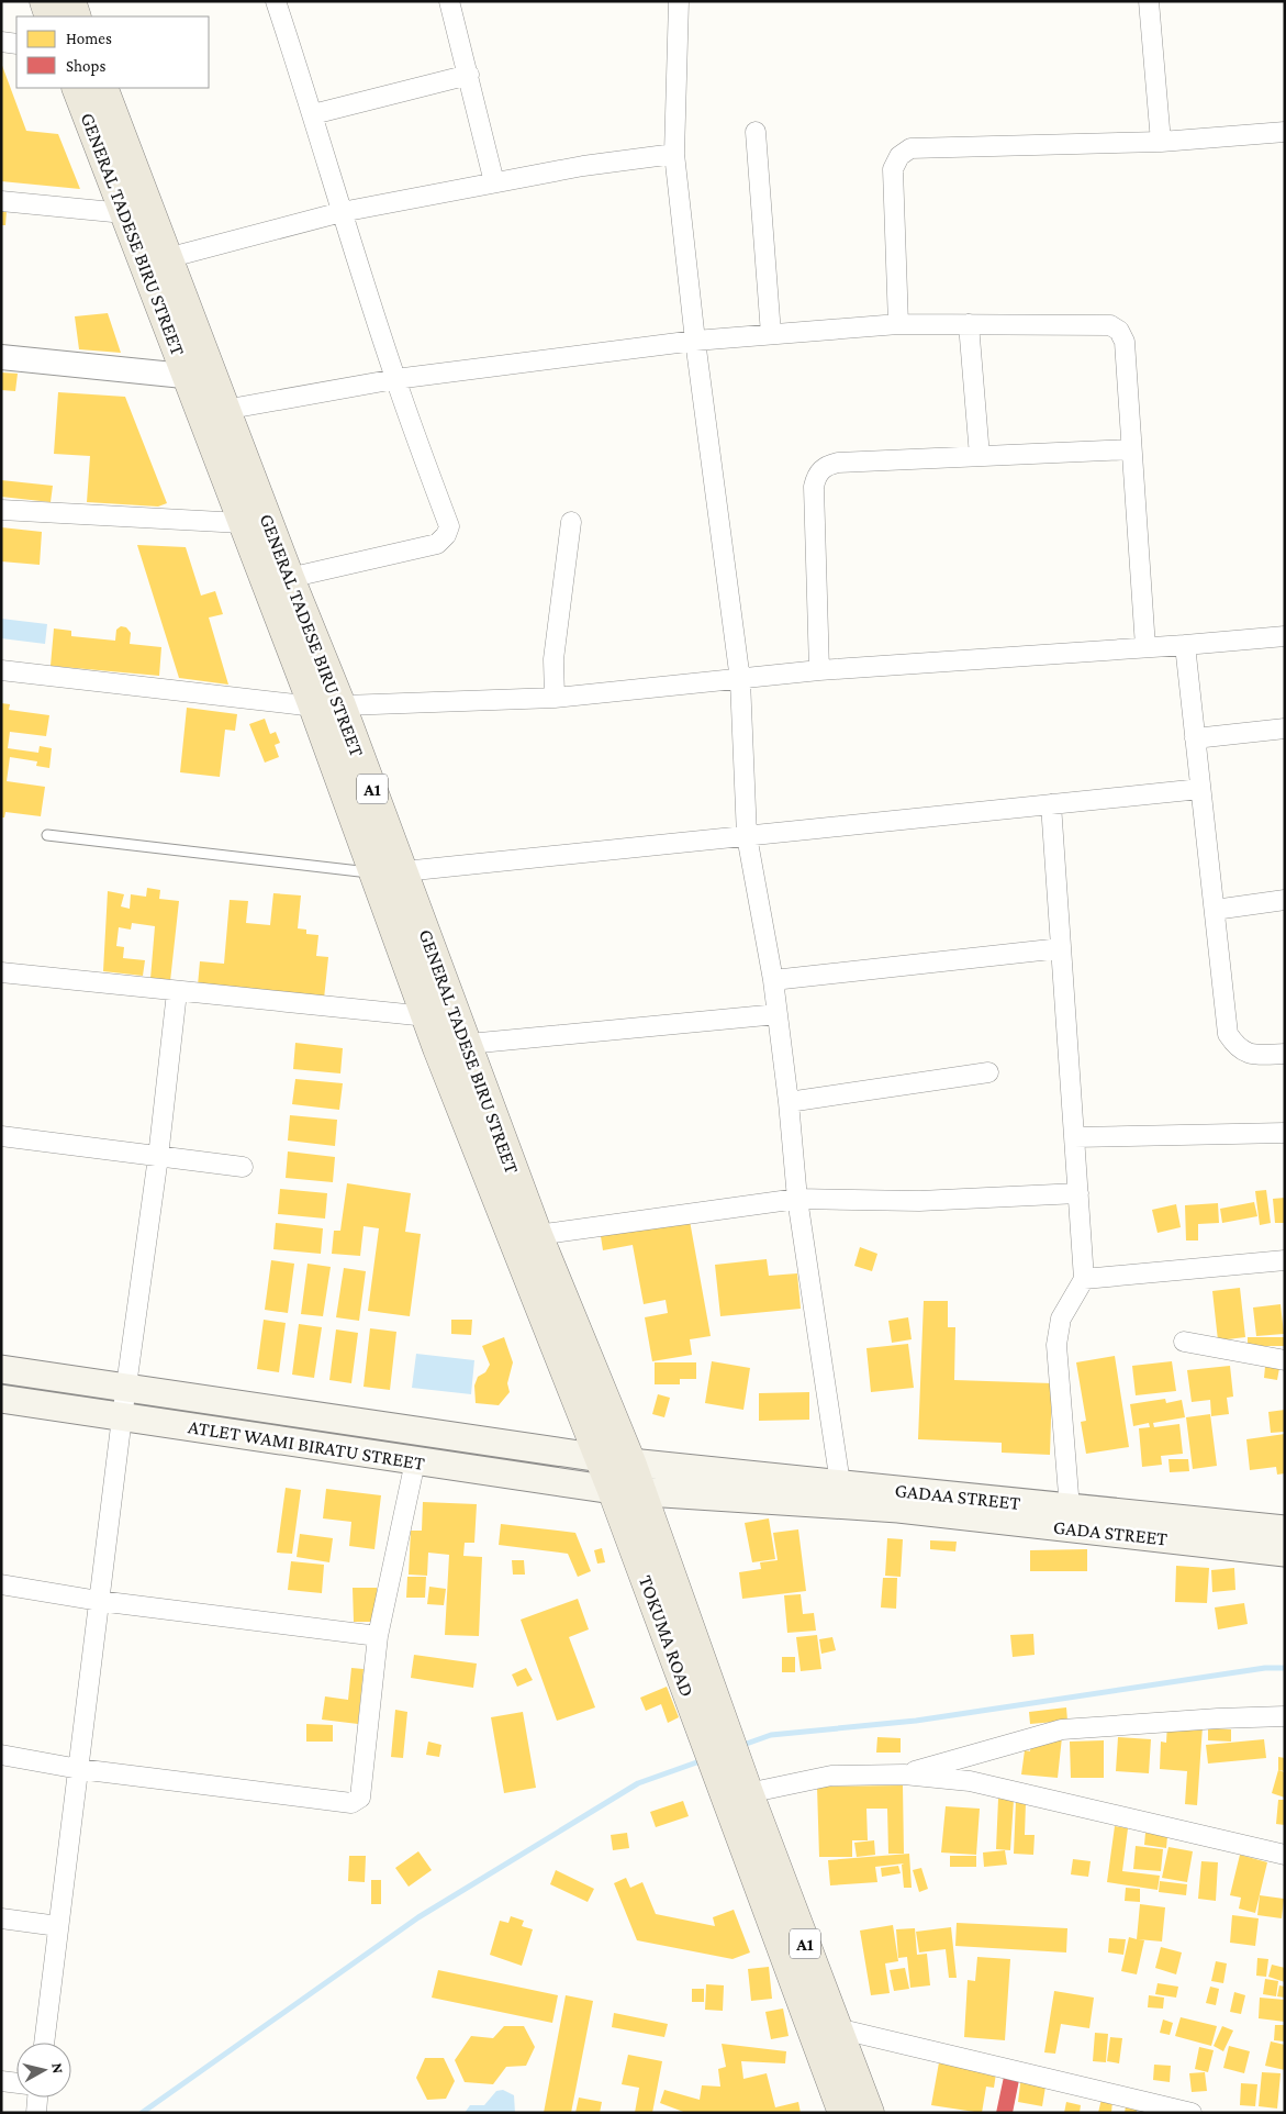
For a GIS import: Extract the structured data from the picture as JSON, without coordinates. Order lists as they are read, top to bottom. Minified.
{"streets":{"main road":["GENERAL TADESE BIRU STREET","A1","ATLET WAMI BIRATU STREET","GADAA STREET","GADA STREET","TOKUMA ROAD"]},"crossings":[["GENERAL TADESE BIRU STREET","ATLET WAMI BIRATU STREET"],["GENERAL TADESE BIRU STREET","GADAA STREET"],["GENERAL TADESE BIRU STREET","GADA STREET"],["GENERAL TADESE BIRU STREET","TOKUMA ROAD"],["A1","TOKUMA ROAD"],["ATLET WAMI BIRATU STREET","GADAA STREET"],["ATLET WAMI BIRATU STREET","GADA STREET"],["ATLET WAMI BIRATU STREET","TOKUMA ROAD"],["GADA STREET","TOKUMA ROAD"]],"legend":["Homes","Shops"],"north":"right"}
